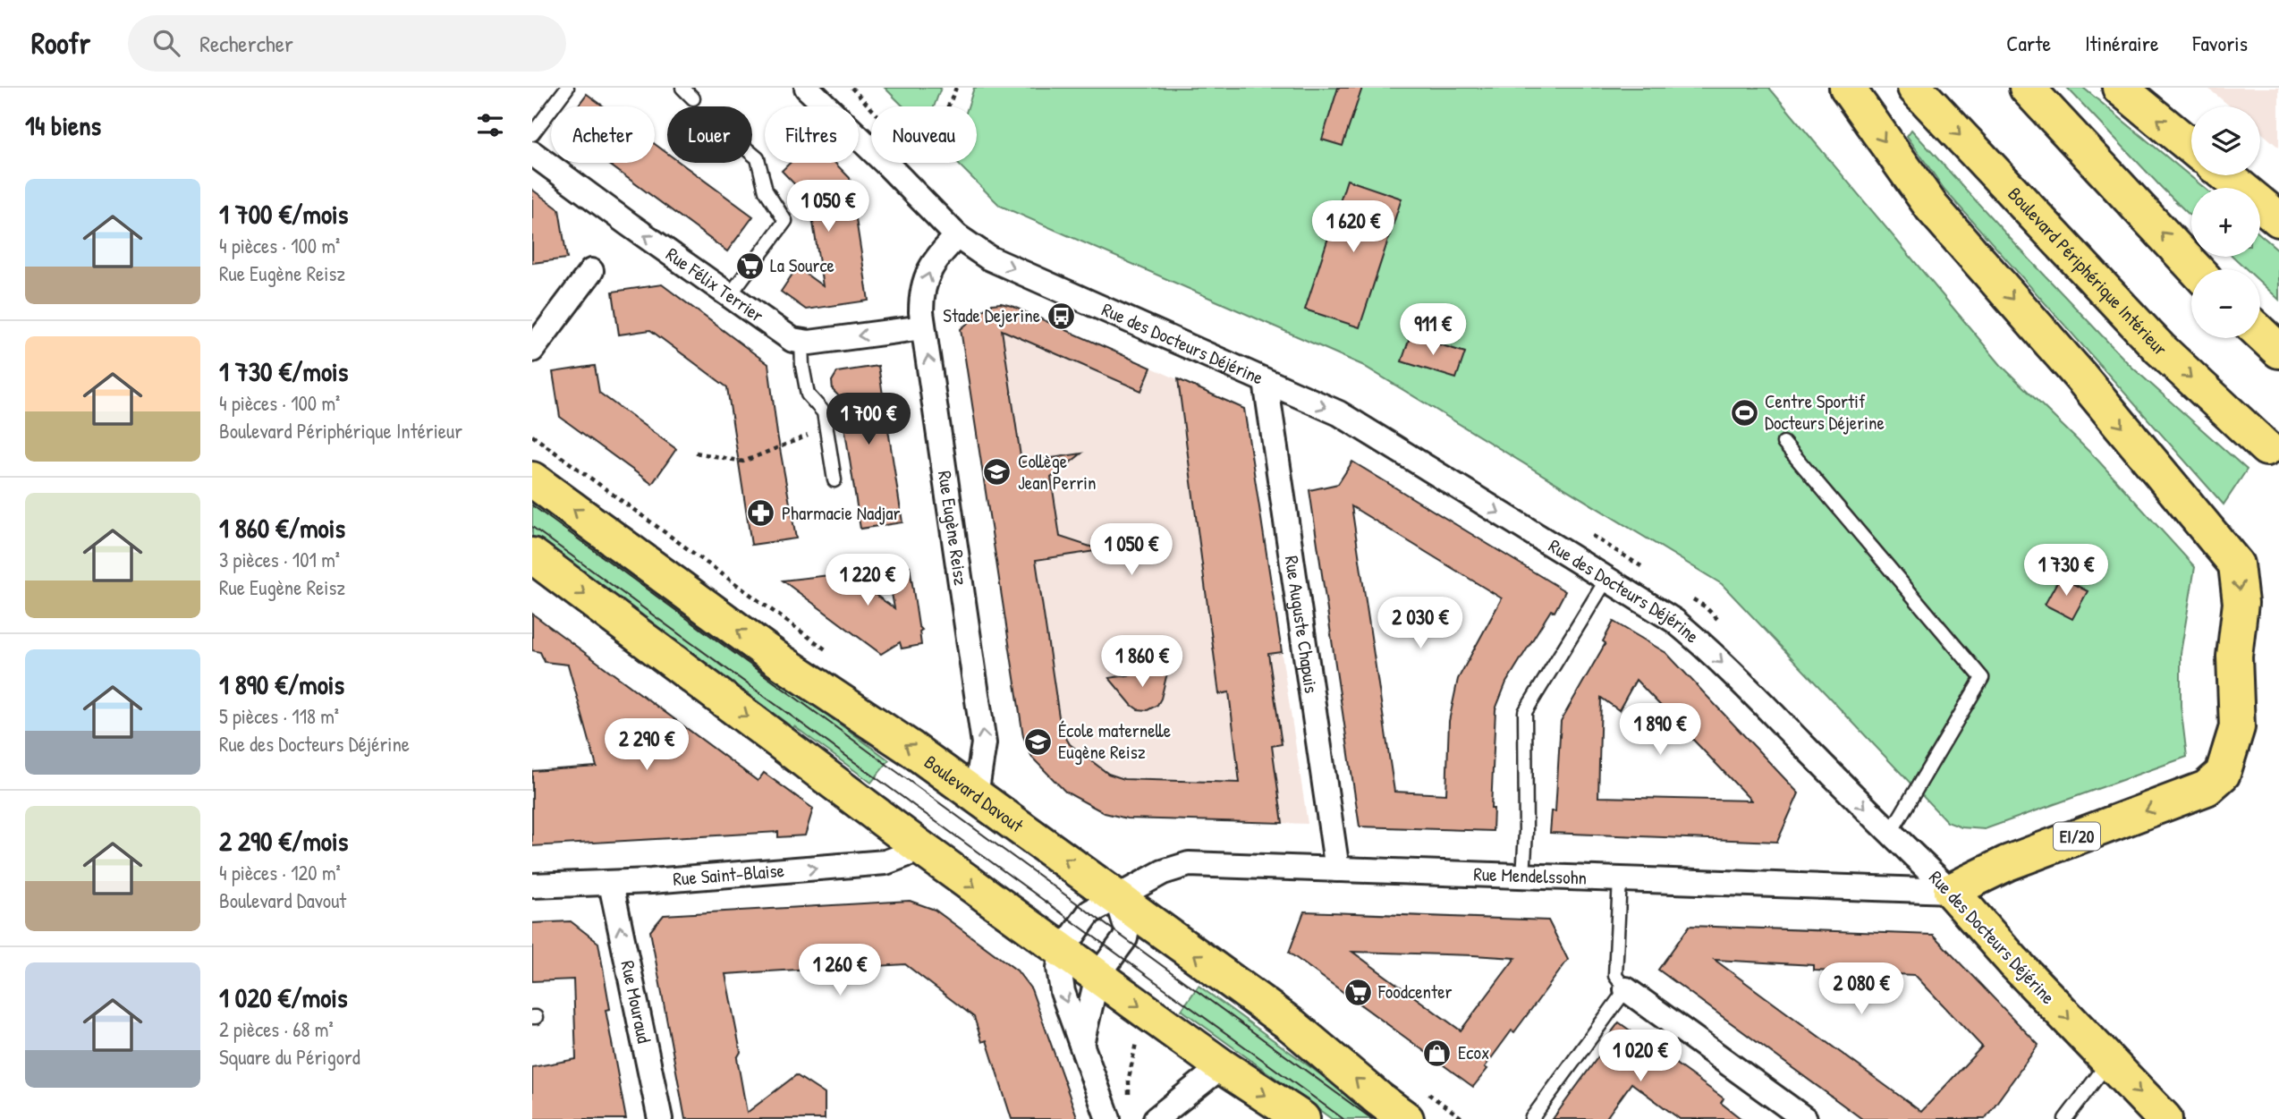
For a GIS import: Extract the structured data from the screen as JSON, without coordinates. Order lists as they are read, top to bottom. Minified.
{"streets":{"main road":["Boulevard Périphérique Intérieur","Rue des Docteurs Déjérine","Boulevard Davout","EI/20"],"street":["Rue Félix Terrier","Rue Eugène Reisz","Rue Auguste Chapuis","Rue Saint-Blaise","Rue Mendelssohn","Rue Mouraud"]},"crossings":[["Rue des Docteurs Déjérine","Rue Eugène Reisz"],["Rue des Docteurs Déjérine","Rue Auguste Chapuis"],["Rue des Docteurs Déjérine","EI/20"],["Rue des Docteurs Déjérine","Rue Mendelssohn"],["Rue Eugène Reisz","Boulevard Davout"],["Rue Auguste Chapuis","Rue Mendelssohn"],["Boulevard Davout","Rue Mendelssohn"],["EI/20","Rue Mendelssohn"],["Rue Saint-Blaise","Rue Mouraud"]],"one_way":["Rue Félix Terrier","Rue des Docteurs Déjérine","Rue Eugène Reisz","Rue Saint-Blaise","Rue Mouraud"],"places":{"supermarket":["La Source","Foodcenter"],"bus stop":["Stade Dejerine"],"sports":["Centre Sportif Docteurs Déjerine"],"school or university":["Collège Jean Perrin","École maternelle Eugène Reisz"],"pharmacy":["Pharmacie Nadjar"],"shop":["Ecox"]},"page":{"header":"Roofr","search":"Rechercher","nav":["Carte","Itinéraire","Favoris"],"heading":"14 biens","map_buttons":["+","−"],"chip":["Acheter","Louer","Filtres","Nouveau"],"list":[{"name":"1 700 €/mois","note":"4 pièces · 100 m² · Rue Eugène Reisz"},{"name":"1 730 €/mois","note":"4 pièces · 100 m² · Boulevard Périphérique Intérieur"},{"name":"1 860 €/mois","note":"3 pièces · 101 m² · Rue Eugène Reisz"},{"name":"1 890 €/mois","note":"5 pièces · 118 m² · Rue des Docteurs Déjérine"},{"name":"2 290 €/mois","note":"4 pièces · 120 m² · Boulevard Davout"},{"name":"1 020 €/mois","note":"2 pièces · 68 m² · Square du Périgord"}],"price":["1 050 €","1 620 €","911 €","1 700 €","1 050 €","1 730 €","1 220 €","2 030 €","1 860 €","1 890 €","2 290 €","1 260 €","2 080 €","1 020 €"]}}
